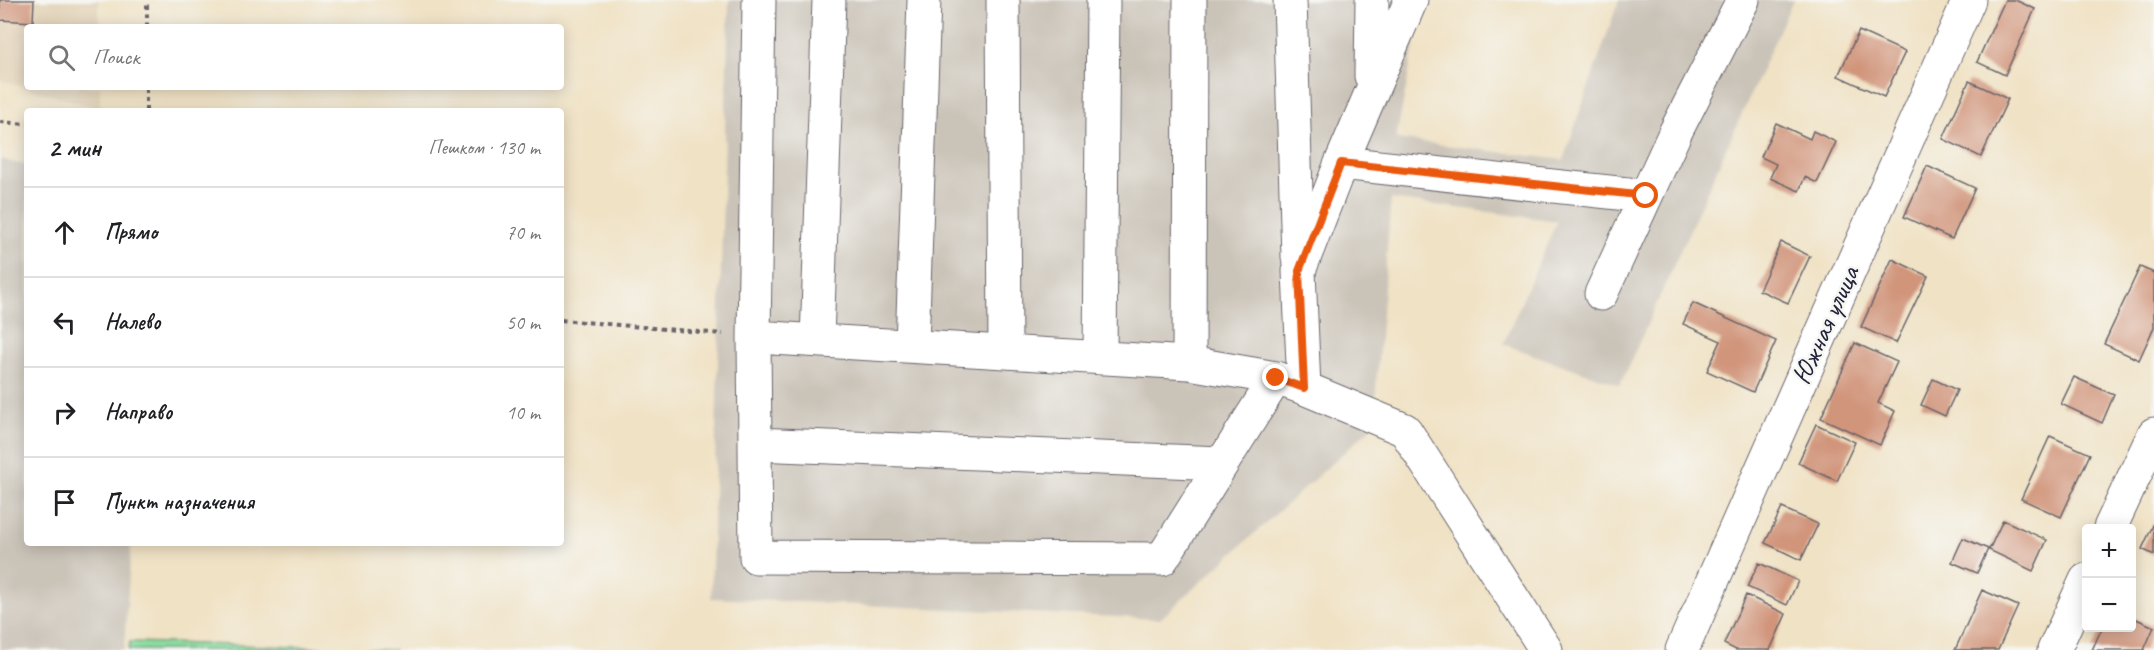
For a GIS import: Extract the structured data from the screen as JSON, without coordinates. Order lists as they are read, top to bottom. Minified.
{"streets":{"street":["Южная улица"]},"page":{"search":"Поиск","heading":["2 мин","Пешком · 130 m"],"list":[["Прямо","70 m"],["Налево","50 m"],["Направо","10 m"],"Пункт назначения"],"map_buttons":["+","−"]}}
